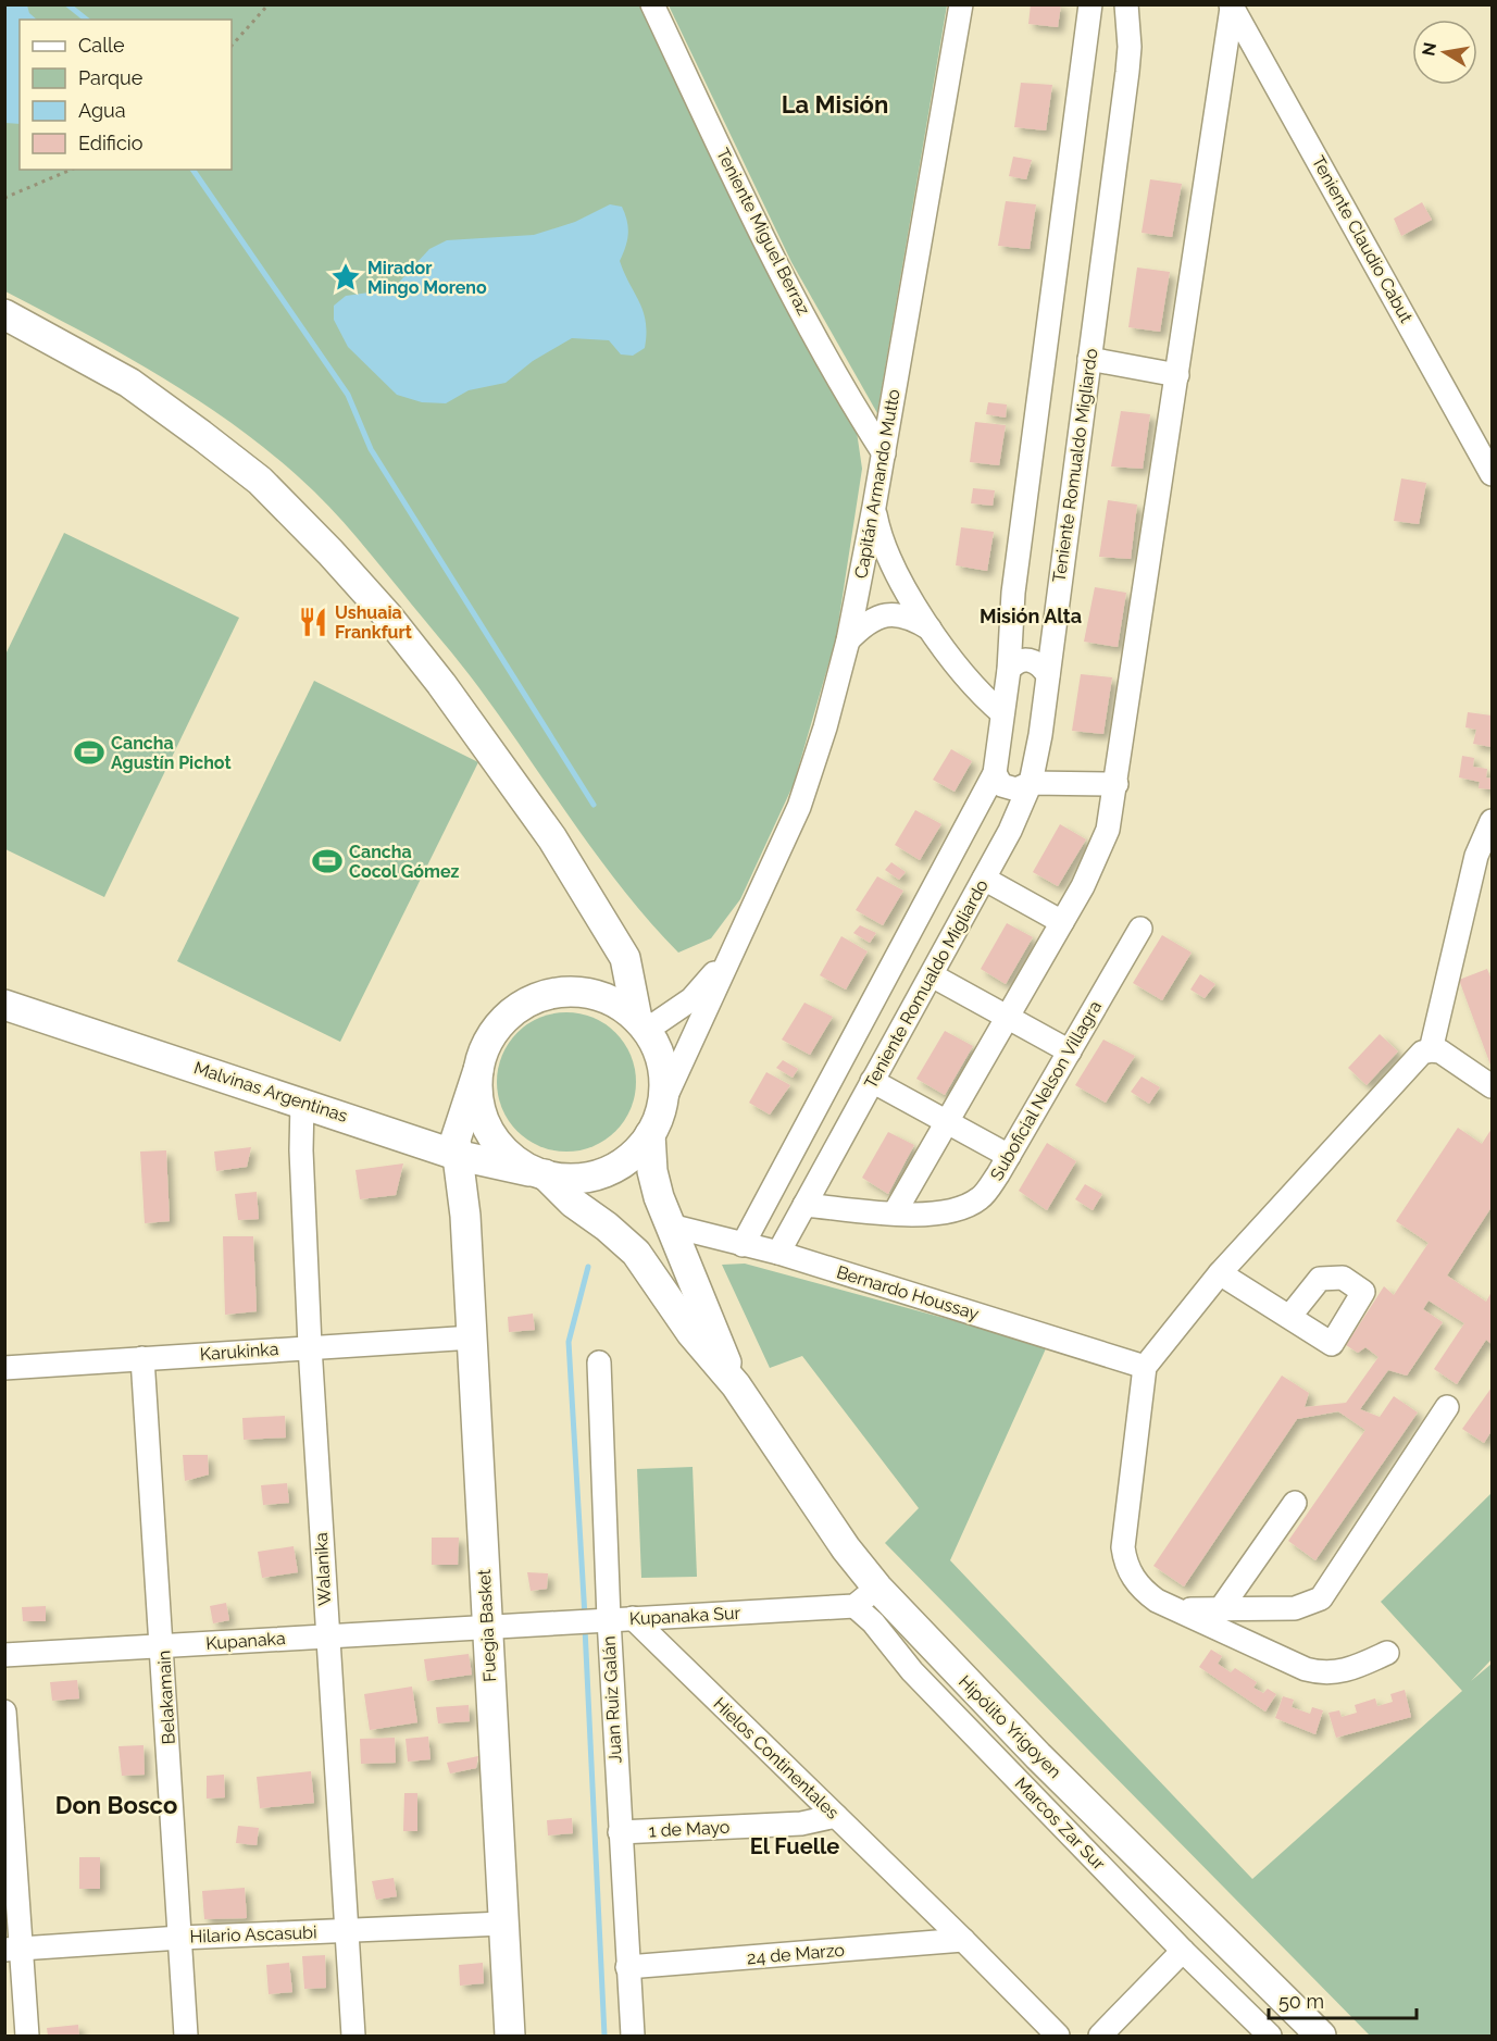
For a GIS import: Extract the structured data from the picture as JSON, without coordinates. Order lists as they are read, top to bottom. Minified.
{"streets":{"main road":["Malvinas Argentinas","Fuegia Basket","Hipólito Yrigoyen"],"street":["Teniente Miguel Berraz","Teniente Claudio Cabut","Teniente Romualdo Migliardo","Capitán Armando Mutto","Suboficial Nelson Villagra","Bernardo Houssay","Karukinka","Walanika","Kupanaka Sur","Kupanaka","Belakamain","Juan Ruiz Galán","Hielos Continentales","Marcos Zar Sur","1 de Mayo","Hilario Ascasubi","24 de Marzo"]},"crossings":[["Teniente Miguel Berraz","Capitán Armando Mutto"],["Teniente Romualdo Migliardo","Suboficial Nelson Villagra"],["Teniente Romualdo Migliardo","Bernardo Houssay"],["Capitán Armando Mutto","Malvinas Argentinas"],["Capitán Armando Mutto","Fuegia Basket"],["Malvinas Argentinas","Walanika"],["Malvinas Argentinas","Fuegia Basket"],["Karukinka","Walanika"],["Karukinka","Fuegia Basket"],["Karukinka","Belakamain"],["Walanika","Kupanaka"],["Walanika","Hilario Ascasubi"],["Kupanaka Sur","Fuegia Basket"],["Kupanaka Sur","Kupanaka"],["Kupanaka Sur","Juan Ruiz Galán"],["Kupanaka Sur","Hielos Continentales"],["Kupanaka Sur","Marcos Zar Sur"],["Fuegia Basket","Kupanaka"],["Fuegia Basket","Hilario Ascasubi"],["Kupanaka","Belakamain"],["Belakamain","Hilario Ascasubi"],["Juan Ruiz Galán","1 de Mayo"],["Juan Ruiz Galán","24 de Marzo"],["Hielos Continentales","1 de Mayo"],["Hielos Continentales","24 de Marzo"]],"districts":["La Misión","Misión Alta","Don Bosco","El Fuelle"],"places":{"place":["Mirador Mingo Moreno"],"restaurant":["Ushuaia Frankfurt"],"sports":["Cancha Agustín Pichot","Cancha Cocol Gómez"]},"legend":["Calle","Parque","Agua","Edificio"],"scale_bar":"50 m","north":"left"}
